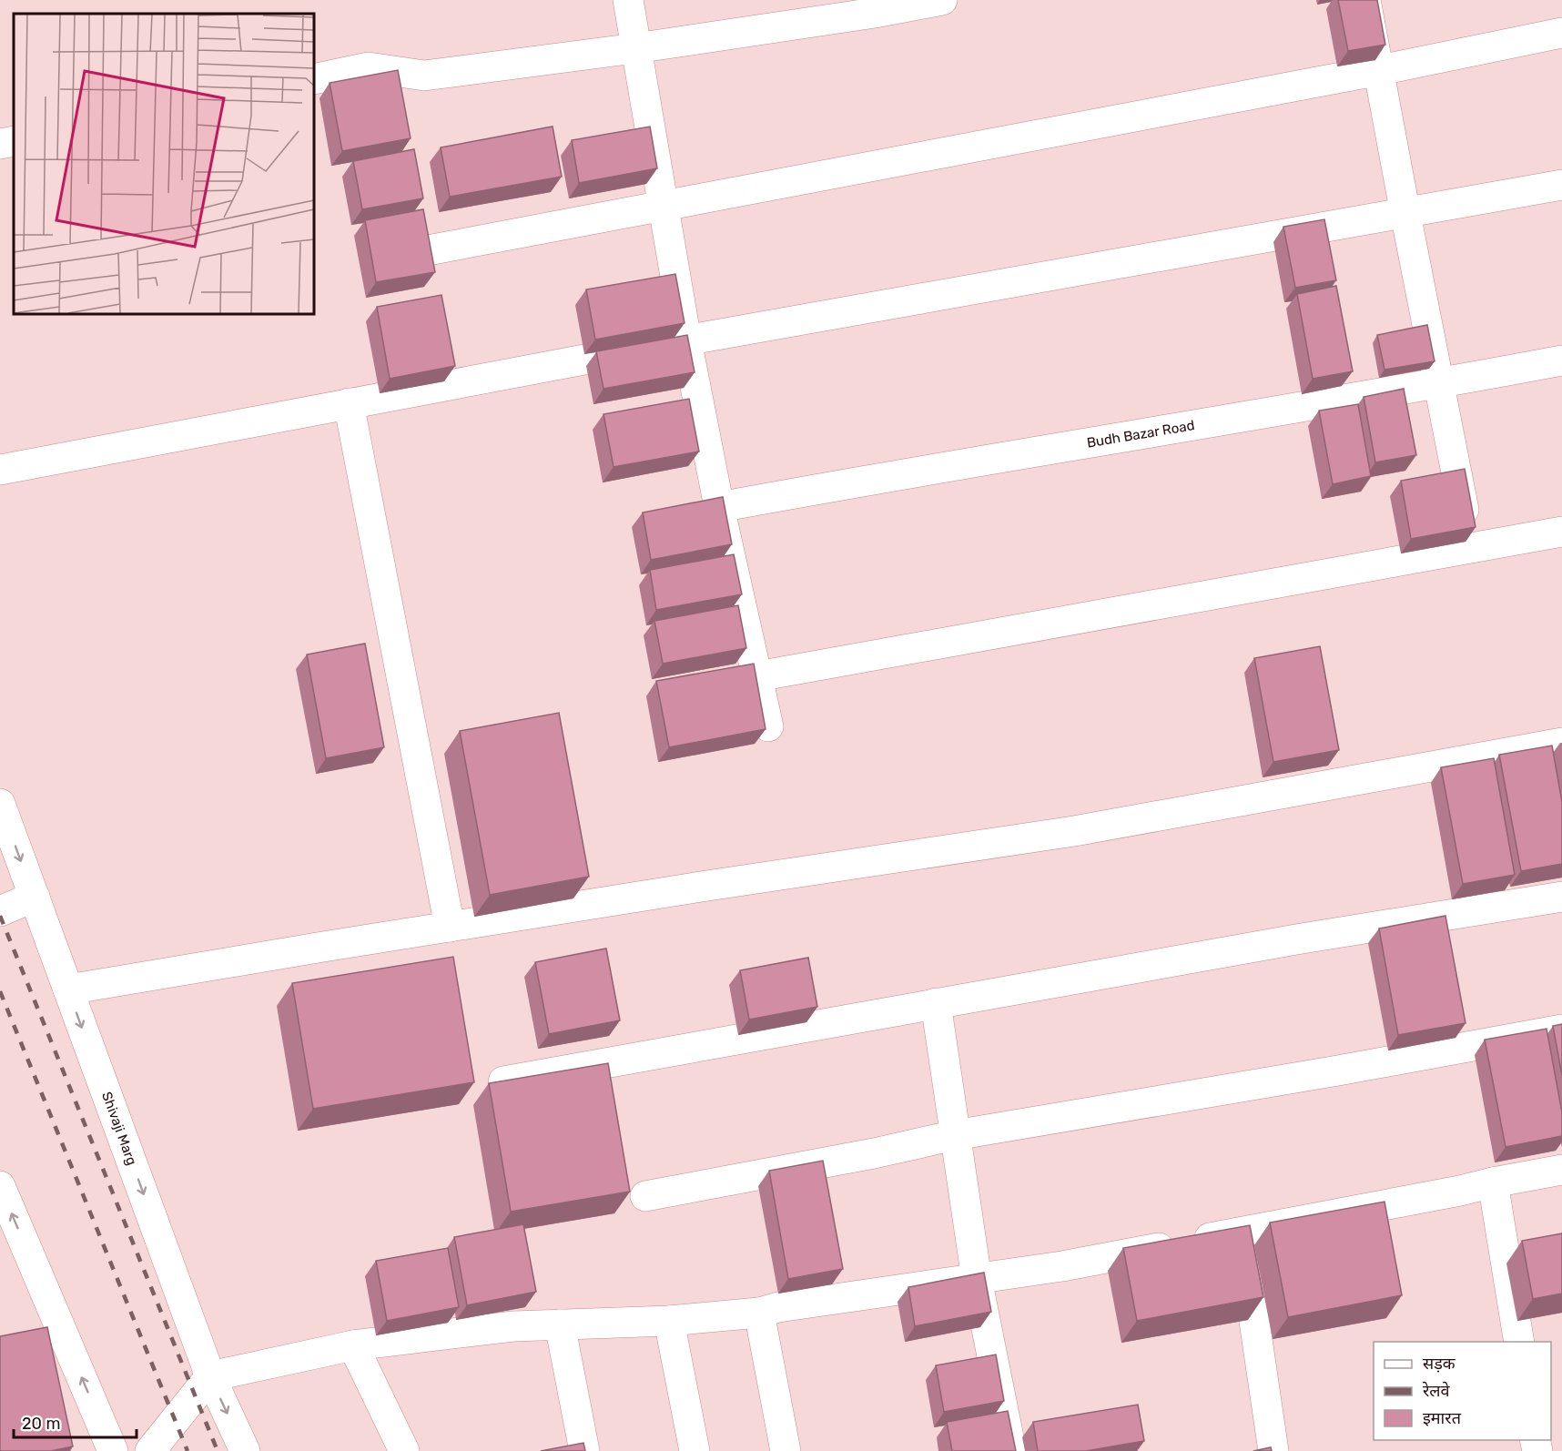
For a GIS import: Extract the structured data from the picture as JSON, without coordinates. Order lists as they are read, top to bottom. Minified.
{"streets":{"street":["Budh Bazar Road","Shivaji Marg"]},"legend":["सड़क","रेलवे","इमारत"],"scale_bar":"20 m"}
